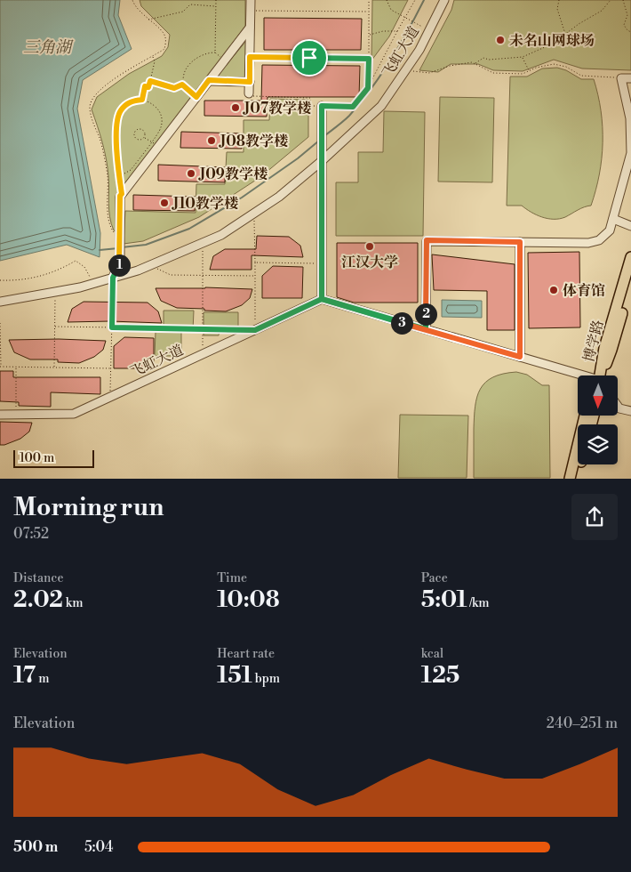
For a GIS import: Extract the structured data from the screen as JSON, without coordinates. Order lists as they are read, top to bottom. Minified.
{"streets":{"main road":["博学路"],"street":["飞虹大道"]},"water":["三角湖"],"places":["未名山网球场","J07教学楼","J08教学楼","J09教学楼","J10教学楼","江汉大学","体育馆"],"scale_bar":"100 m","north":"bottom","page":{"pins":["1","2","3"],"scale":"100 m","heading":["Morning run","07:52"],"stats":[["Distance","2.02 km"],["Time","10:08"],["Pace","5:01 /km"],["Elevation","17 m"],["Heart rate","151 bpm"],["kcal","125"]],"chart":["Elevation","240–251 m"],"list":[{"name":"500 m","note":"5:04"}]}}
